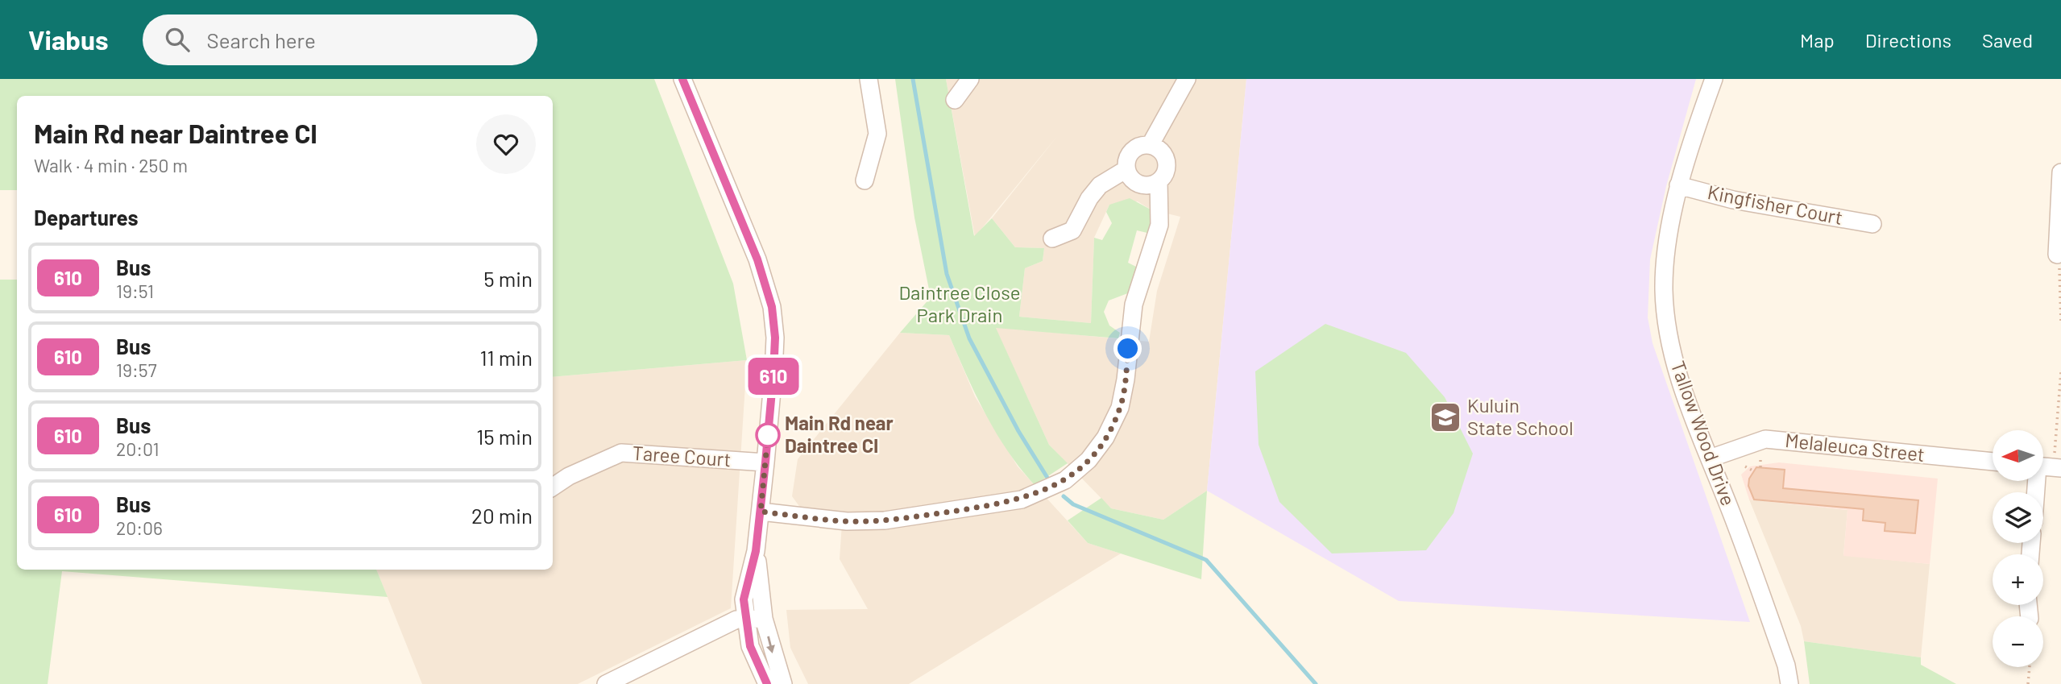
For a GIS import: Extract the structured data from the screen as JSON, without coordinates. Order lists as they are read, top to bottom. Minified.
{"streets":{"street":["Kingfisher Court","Tallow Wood Drive","Melaleuca Street","Taree Court"]},"crossings":[["Kingfisher Court","Tallow Wood Drive"],["Tallow Wood Drive","Melaleuca Street"]],"parks":["Daintree Close Park Drain"],"places":{"school or university":["Kuluin State School"],"other":["Main Rd near Daintree Cl"]},"lines":["bus line 610"],"north":"left","page":{"header":"Viabus","search":"Search here","nav":["Map","Directions","Saved"],"on_map":"610","heading":[["Main Rd near Daintree Cl","Walk · 4 min · 250 m"],"Departures"],"list":[{"mark":"610","name":"Bus","note":"19:51","value":"5 min"},{"mark":"610","name":"Bus","note":"19:57","value":"11 min"},{"mark":"610","name":"Bus","note":"20:01","value":"15 min"},{"mark":"610","name":"Bus","note":"20:06","value":"20 min"}],"map_buttons":["+","−"]}}
